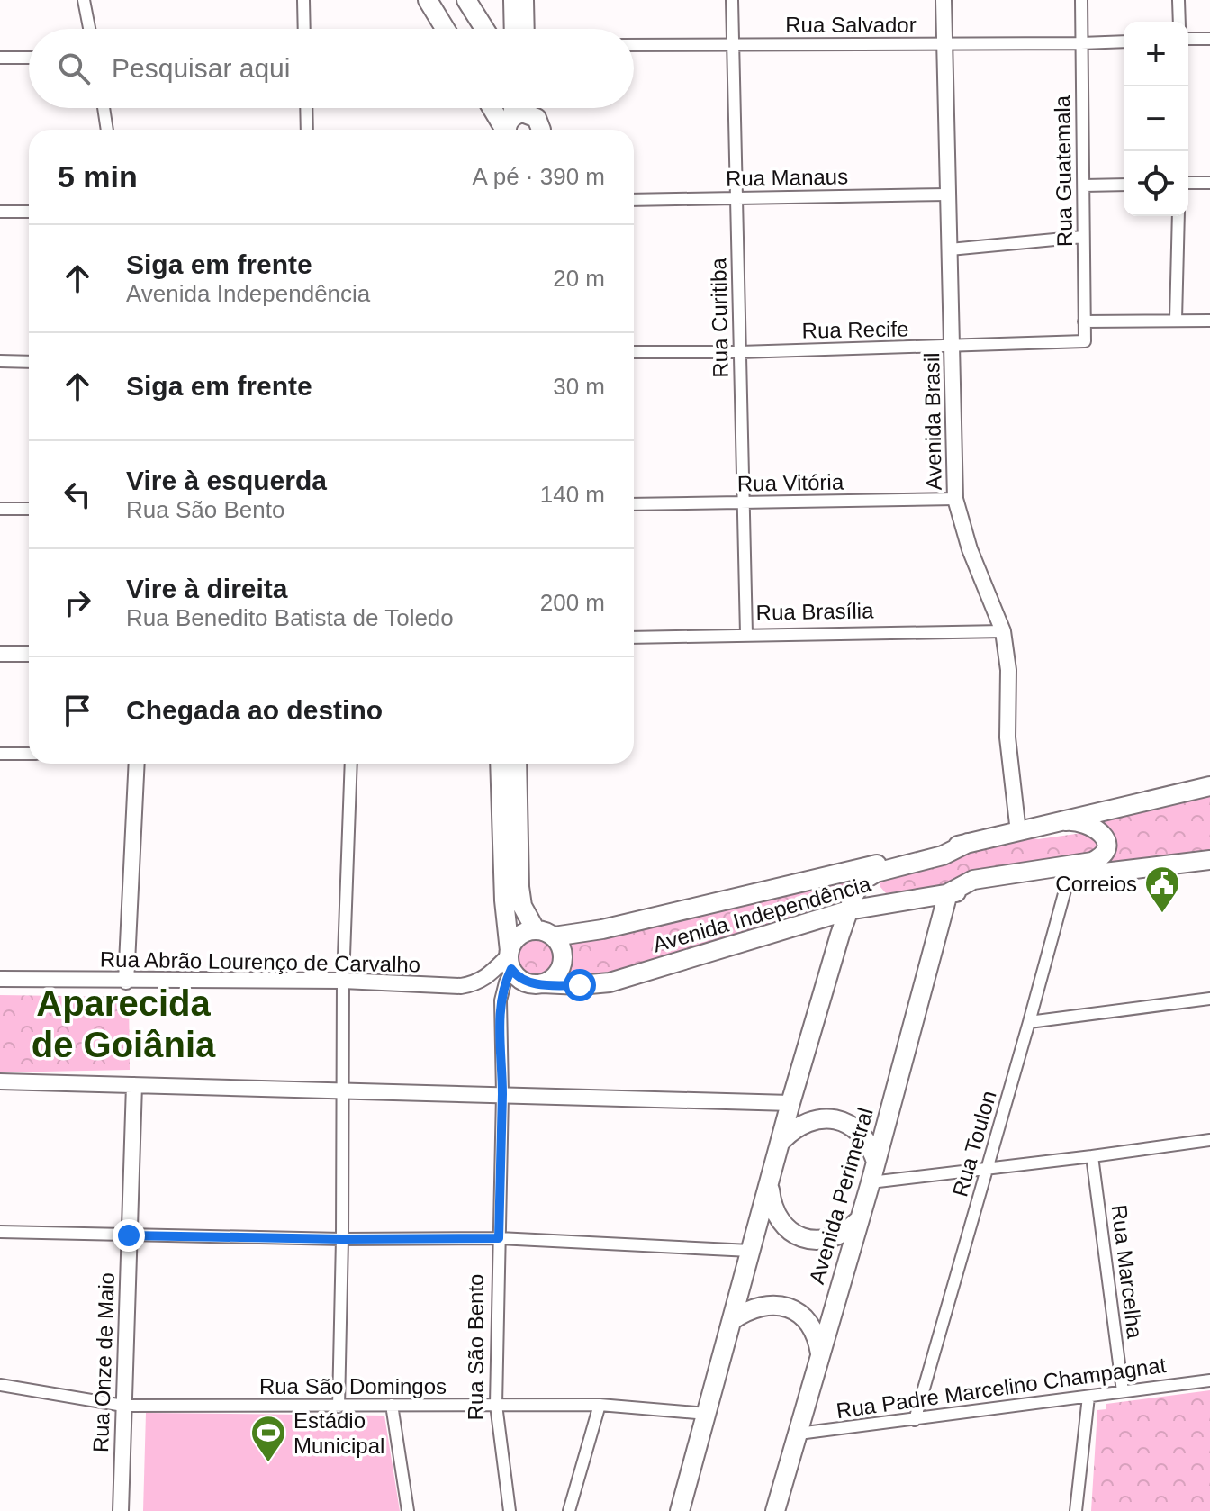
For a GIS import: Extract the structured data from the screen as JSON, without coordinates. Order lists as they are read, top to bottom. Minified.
{"streets":{"main road":["Avenida Independência","Avenida Perimetral","Rua São Bento"],"street":["Rua Salvador","Rua Guatemala","Rua Manaus","Rua Curitiba","Rua Recife","Avenida Brasil","Rua Vitória","Rua Brasília","Rua Abrão Lourenço de Carvalho","Rua Toulon","Rua Marcelha","Rua Onze de Maio","Rua São Domingos","Rua Padre Marcelino Champagnat"]},"crossings":[["Rua Salvador","Rua Guatemala"],["Rua Salvador","Rua Curitiba"],["Rua Salvador","Avenida Brasil"],["Rua Guatemala","Rua Recife"],["Rua Manaus","Rua Curitiba"],["Rua Manaus","Avenida Brasil"],["Rua Curitiba","Rua Recife"],["Rua Curitiba","Rua Vitória"],["Rua Curitiba","Rua Brasília"],["Rua Recife","Avenida Brasil"],["Avenida Brasil","Rua Vitória"],["Avenida Brasil","Rua Brasília"],["Avenida Brasil","Avenida Independência"],["Avenida Independência","Rua Abrão Lourenço de Carvalho"],["Avenida Independência","Rua Toulon"],["Avenida Independência","Avenida Perimetral"],["Avenida Independência","Rua São Bento"],["Rua Abrão Lourenço de Carvalho","Rua São Bento"],["Rua Toulon","Rua Padre Marcelino Champagnat"],["Avenida Perimetral","Rua Padre Marcelino Champagnat"],["Rua Marcelha","Rua Padre Marcelino Champagnat"],["Rua São Bento","Rua São Domingos"],["Rua Onze de Maio","Rua São Domingos"]],"districts":["Aparecida de Goiânia"],"places":{"public building":["Correios"],"sports":["Estádio Municipal"]},"page":{"map_buttons":["+","−"],"search":"Pesquisar aqui","heading":["5 min","A pé · 390 m"],"list":[["Siga em frente","Avenida Independência","20 m"],["Siga em frente","30 m"],["Vire à esquerda","Rua São Bento","140 m"],["Vire à direita","Rua Benedito Batista de Toledo","200 m"],"Chegada ao destino"]}}
